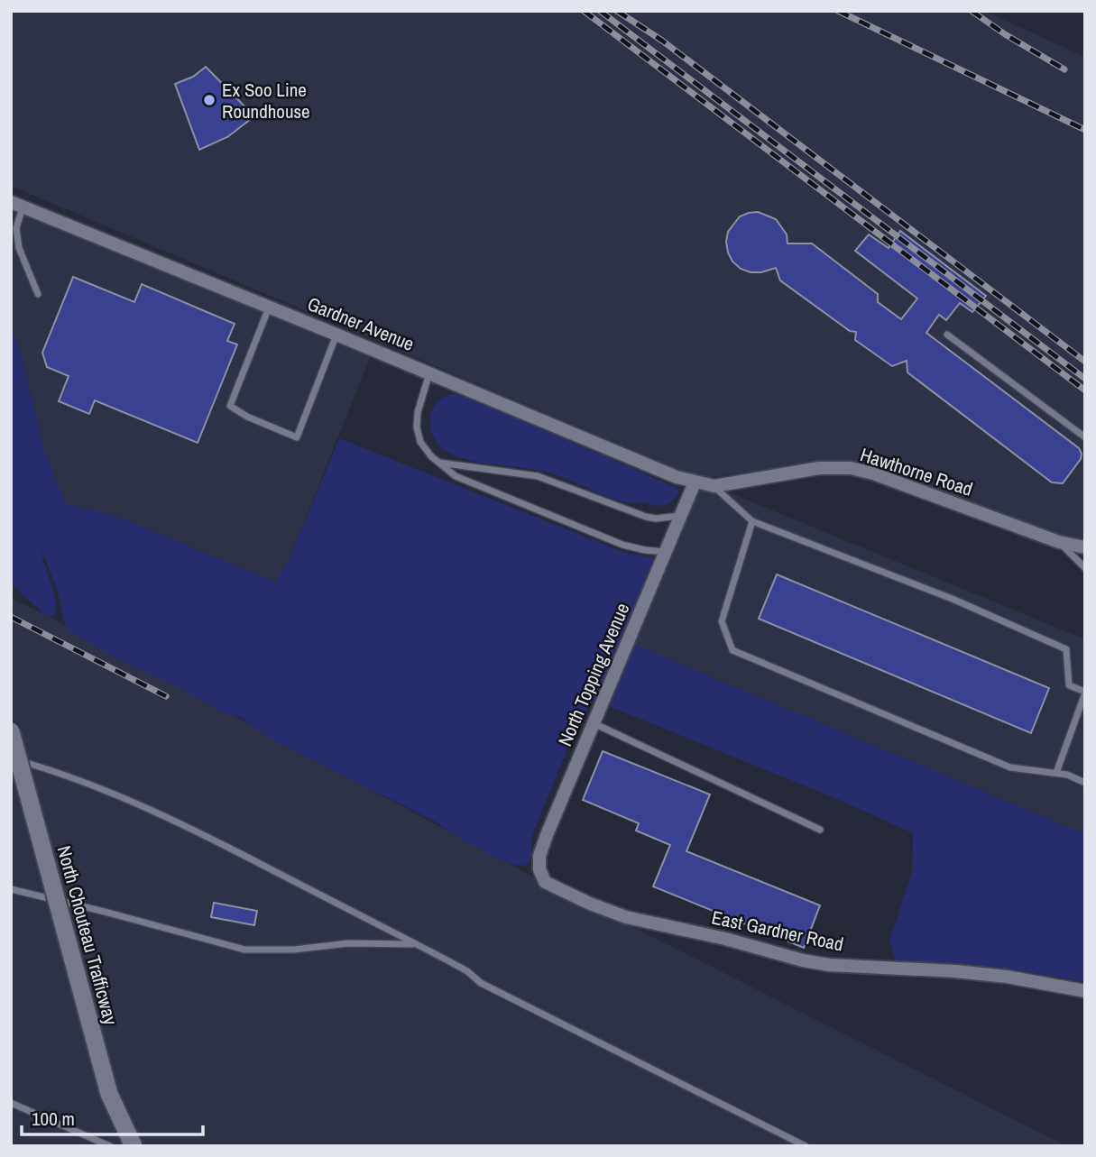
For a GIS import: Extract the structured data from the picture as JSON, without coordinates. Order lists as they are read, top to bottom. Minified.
{"streets":{"main road":["North Chouteau Trafficway"],"street":["Gardner Avenue","Hawthorne Road","North Topping Avenue","East Gardner Road"]},"crossings":[["Gardner Avenue","Hawthorne Road"],["Gardner Avenue","North Topping Avenue"],["Hawthorne Road","North Topping Avenue"],["North Topping Avenue","East Gardner Road"]],"places":["Ex Soo Line Roundhouse"],"scale_bar":"100 m"}
